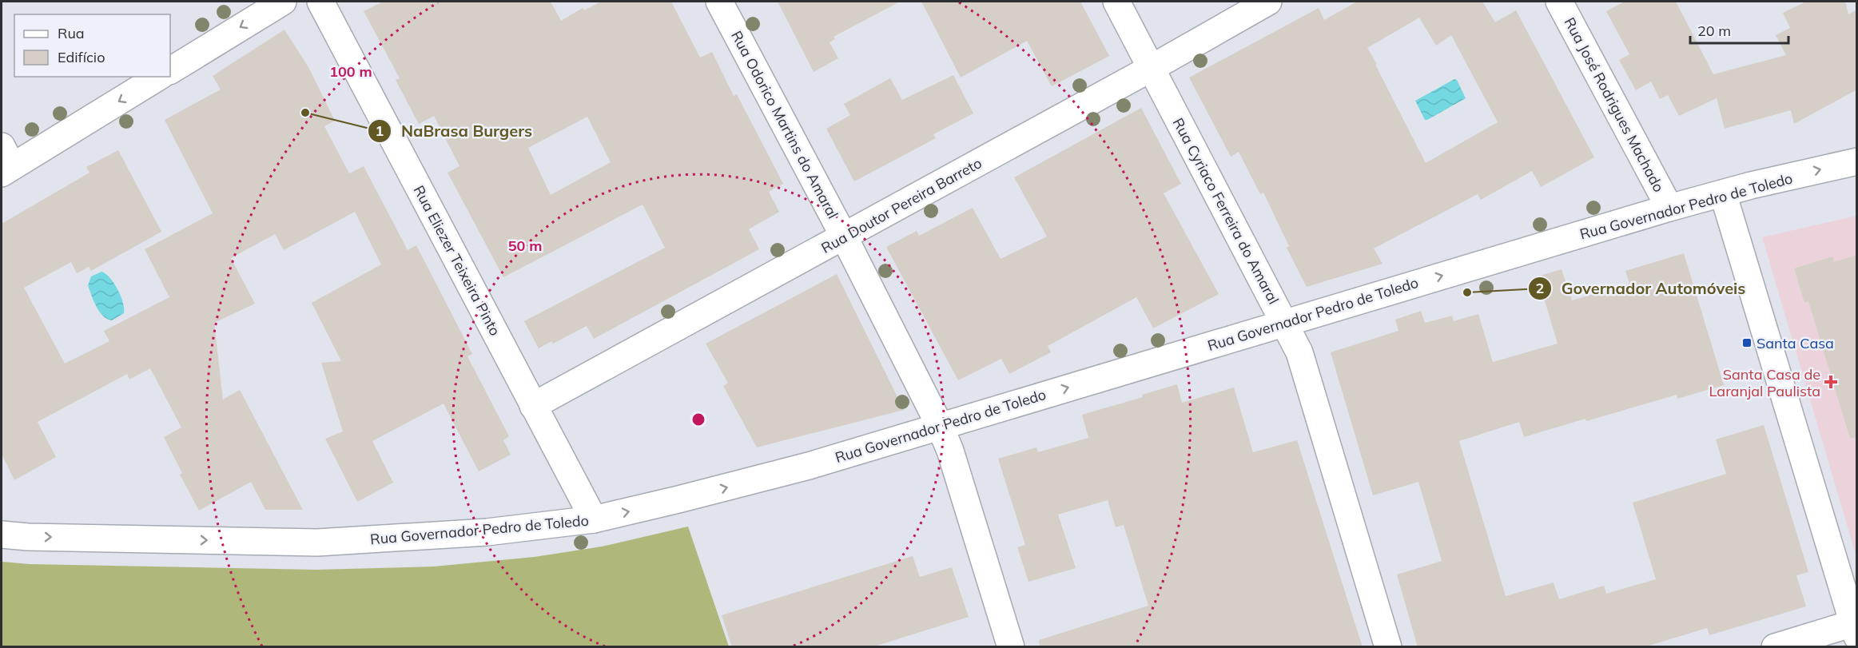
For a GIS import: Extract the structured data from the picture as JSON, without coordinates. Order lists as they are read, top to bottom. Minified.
{"streets":{"street":["Rua José Rodrigues Machado","Rua Odorico Martins do Amaral","Rua Doutor Pereira Barreto","Rua Governador Pedro de Toledo","Rua Cyriaco Ferreira do Amaral","Rua Eliezer Teixeira Pinto"]},"crossings":[["Rua José Rodrigues Machado","Rua Governador Pedro de Toledo"],["Rua Odorico Martins do Amaral","Rua Doutor Pereira Barreto"],["Rua Odorico Martins do Amaral","Rua Governador Pedro de Toledo"],["Rua Doutor Pereira Barreto","Rua Cyriaco Ferreira do Amaral"],["Rua Doutor Pereira Barreto","Rua Eliezer Teixeira Pinto"],["Rua Governador Pedro de Toledo","Rua Cyriaco Ferreira do Amaral"],["Rua Governador Pedro de Toledo","Rua Eliezer Teixeira Pinto"]],"one_way":["Rua Governador Pedro de Toledo"],"places":{"other":["NaBrasa Burgers","Governador Automóveis"],"transit":["Santa Casa"],"health":["Santa Casa de Laranjal Paulista"]},"legend":["Rua","Edifício"],"scale_bar":"20 m","rings":["100 m","50 m"]}
